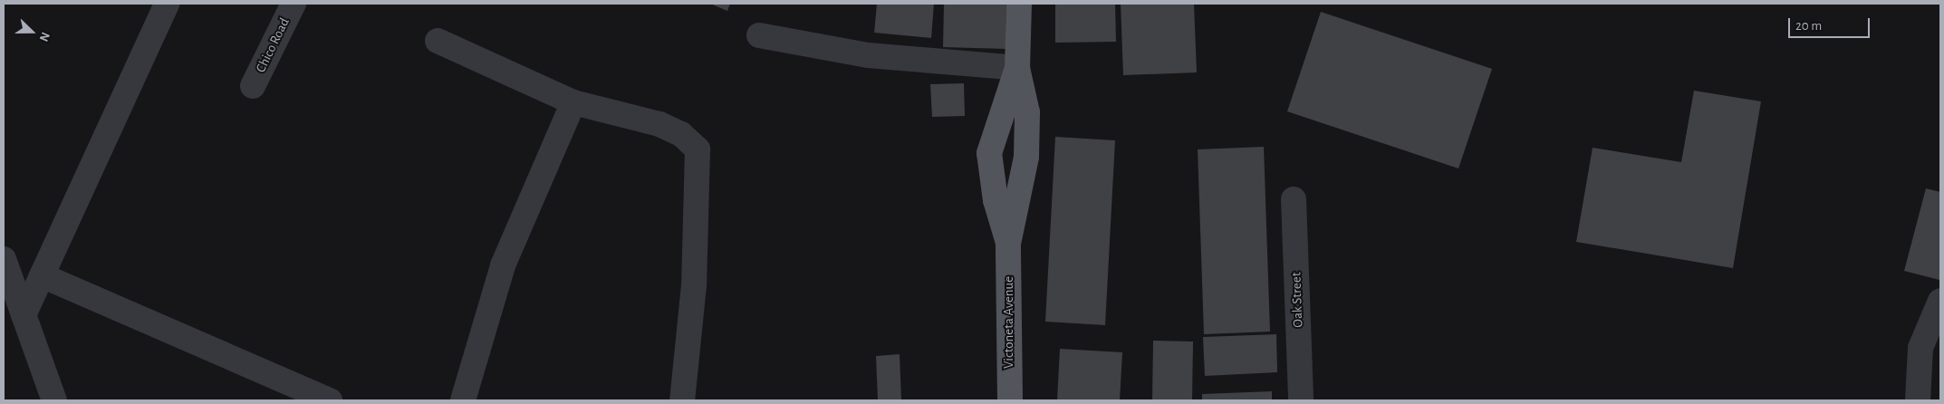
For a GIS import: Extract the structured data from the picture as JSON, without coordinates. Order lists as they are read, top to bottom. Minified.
{"streets":{"main road":["Victoneta Avenue"],"street":["Chico Road","Oak Street"]},"scale_bar":"20 m","north":"right"}
